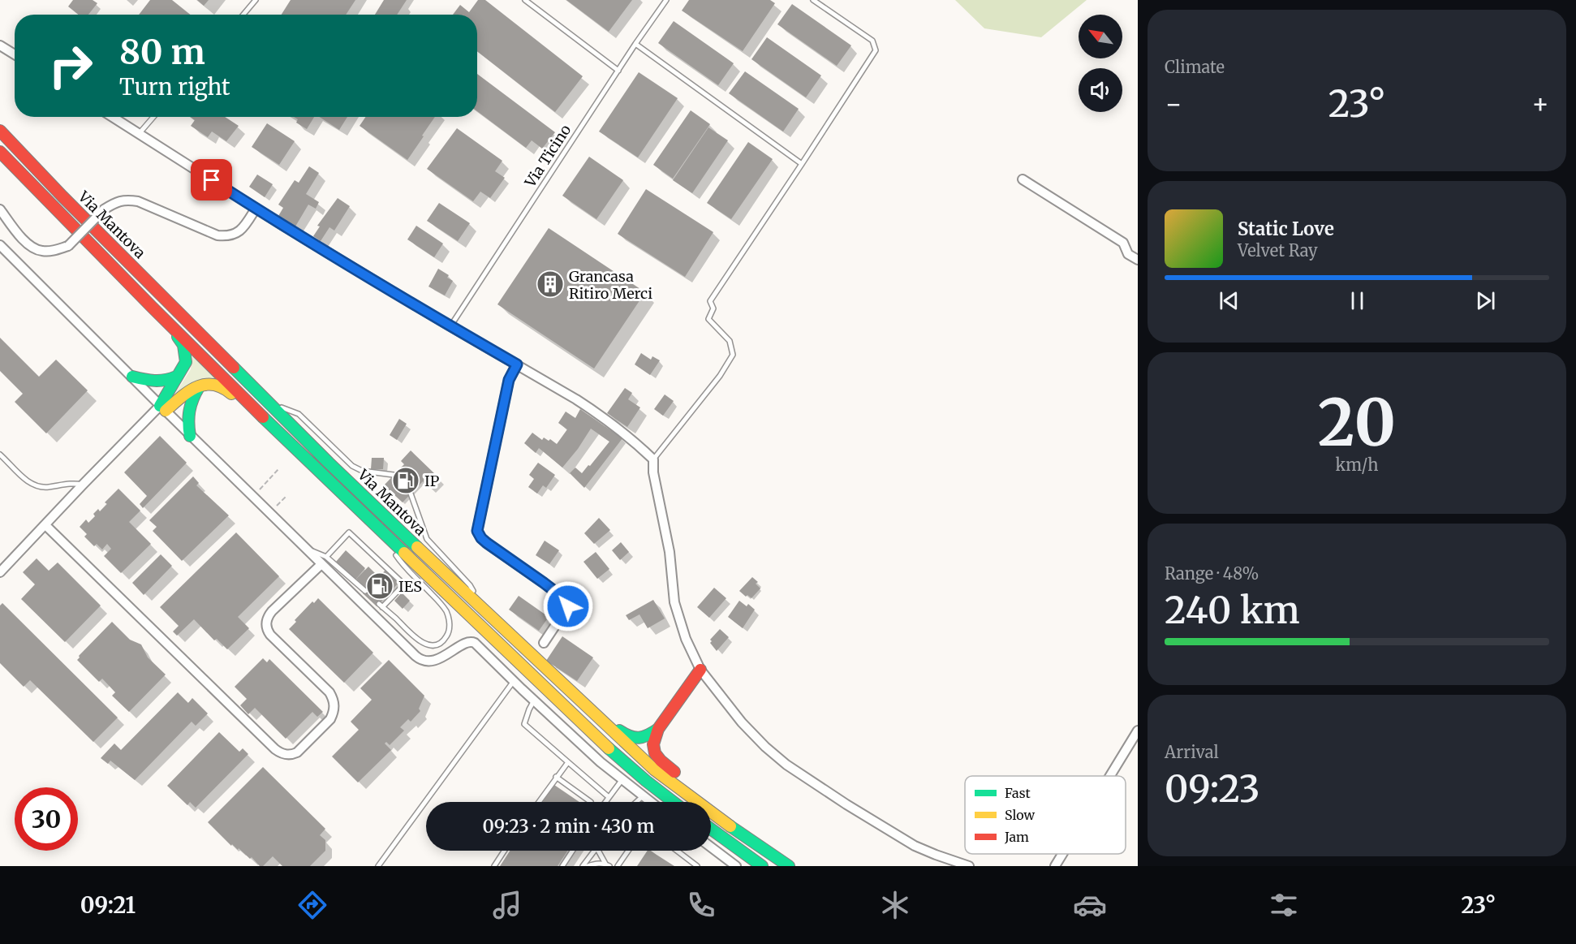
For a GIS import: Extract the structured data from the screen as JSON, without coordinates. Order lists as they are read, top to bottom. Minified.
{"streets":{"highway":["Via Mantova"],"lane":["Via Ticino"]},"places":{"building":["Grancasa Ritiro Merci"],"fuel station":["IP","IES"]},"legend":["Fast","Slow","Jam"],"north":"top left","page":{"tile":["Climate",["20","km/h"],["Range · 48%","240 km"],["Arrival","09:23"]],"turn":["80 m","Turn right"],"heat":["−","23°","+"],"song":["Static Love","Velvet Ray"],"limit":"30","trip":"09:23 · 2 min · 430 m","tabs":["09:21","23°"]}}
